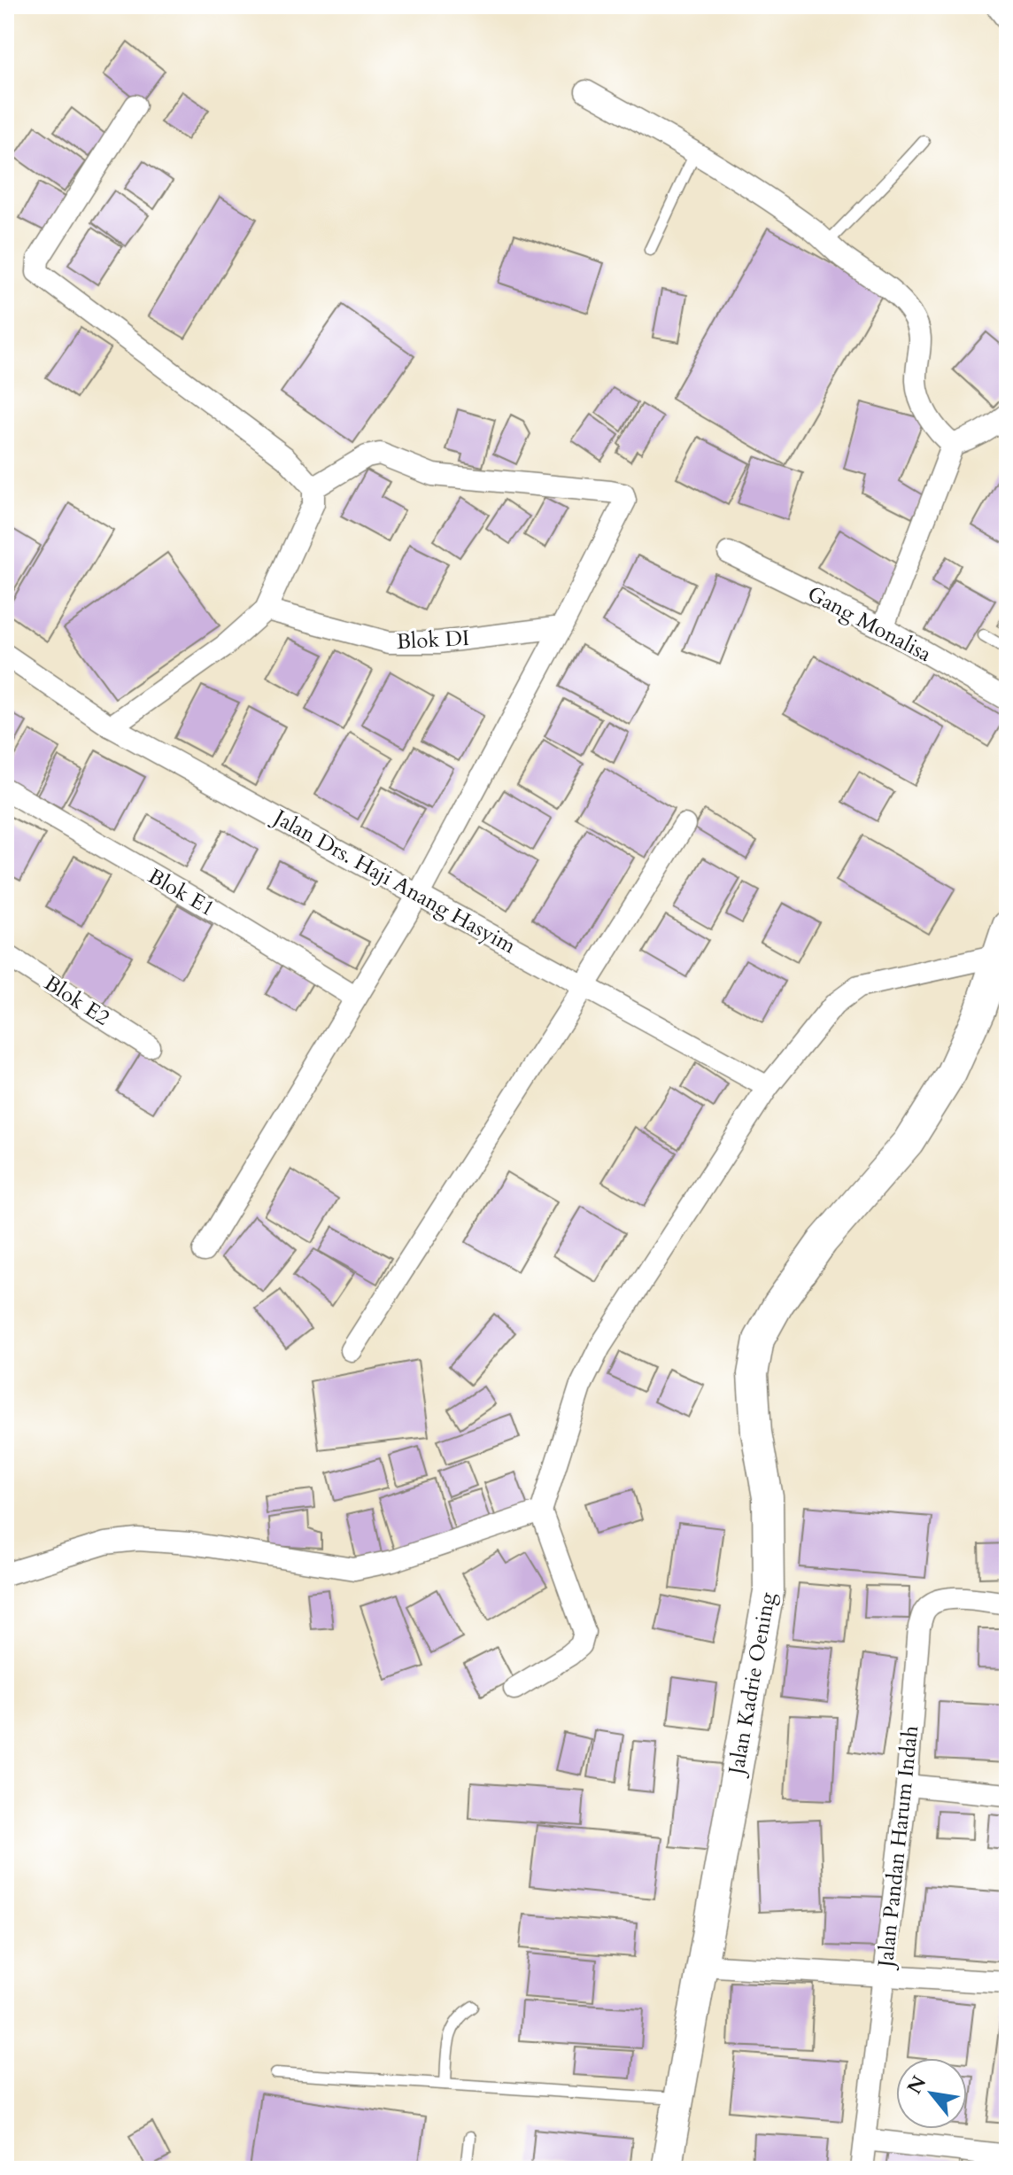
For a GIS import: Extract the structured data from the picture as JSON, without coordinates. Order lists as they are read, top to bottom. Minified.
{"streets":{"main road":["Jalan Kadrie Oening"],"street":["Gang Monalisa","Blok DI","Jalan Drs. Haji Anang Hasyim","Blok E1","Blok E2","Jalan Pandan Harum Indah"]},"north":"top left"}
